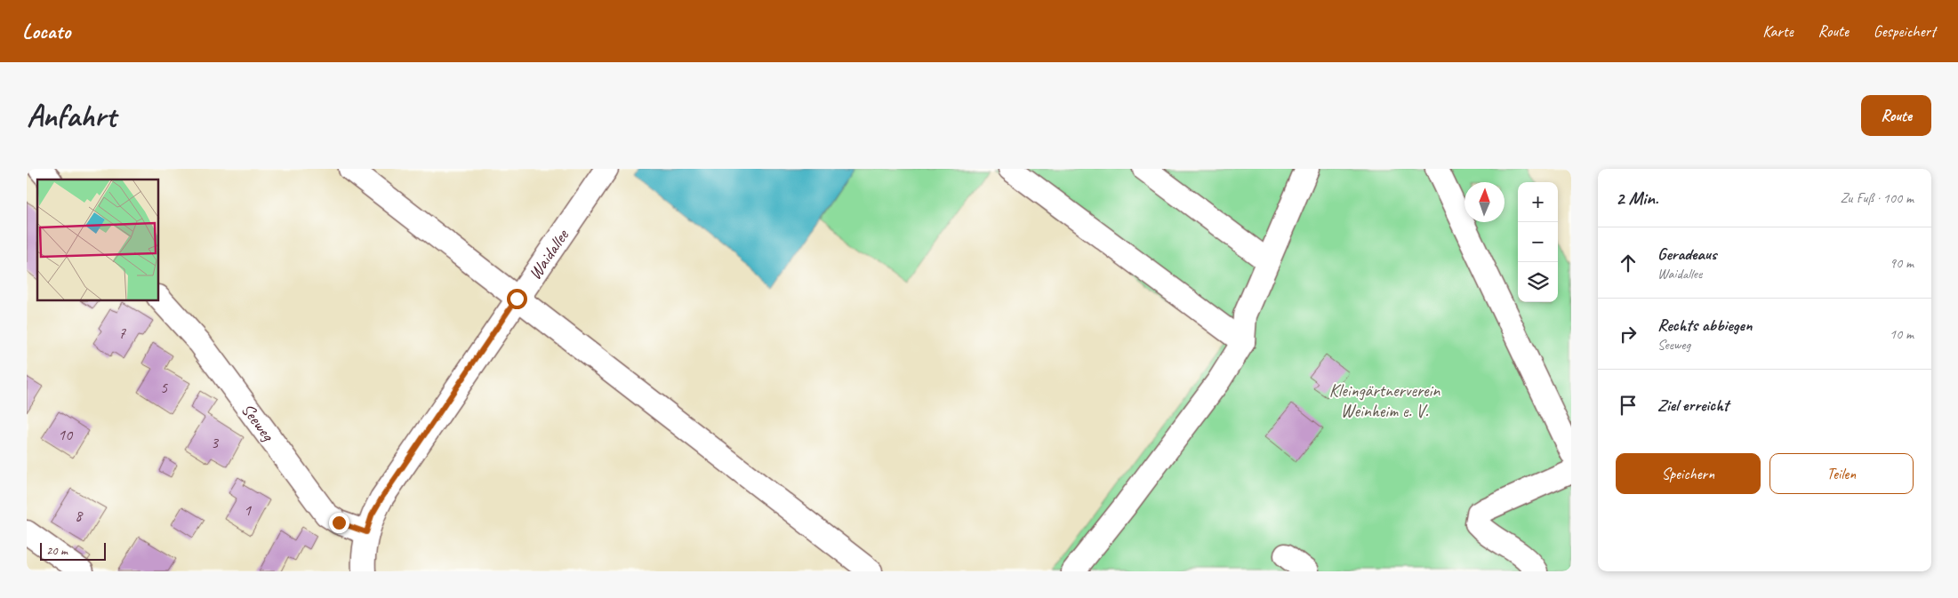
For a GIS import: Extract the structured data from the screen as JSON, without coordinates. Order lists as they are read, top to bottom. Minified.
{"streets":{"street":["Waidallee","Seeweg"]},"crossings":[["Waidallee","Seeweg"]],"parks":["Kleingärtnerverein Weinheim e. V."],"house_numbers":["7","5","10","3","1","8"],"scale_bar":"20 m","north":"top","page":{"header":"Locato","nav":["Karte","Route","Gespeichert"],"buttons":["Route",["Speichern","Teilen"]],"title":"Anfahrt","heading":["2 Min.","Zu Fuß · 100 m"],"map_buttons":["+","−"],"list":[["Geradeaus","Waidallee","90 m"],["Rechts abbiegen","Seeweg","10 m"],"Ziel erreicht"],"scale":"20 m"}}
